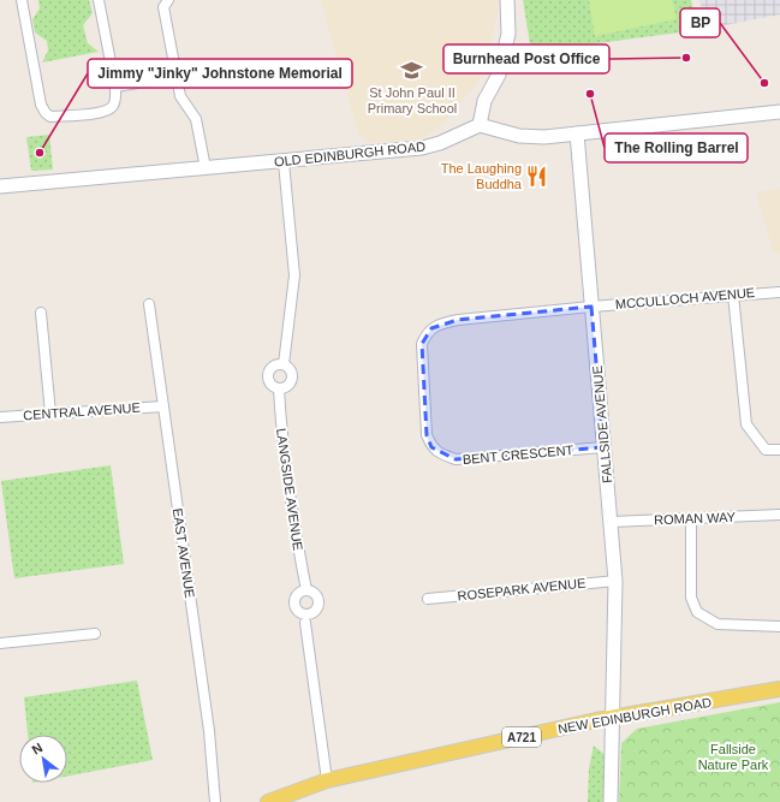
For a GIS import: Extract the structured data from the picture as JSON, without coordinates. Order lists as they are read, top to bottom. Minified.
{"streets":{"main road":["OLD EDINBURGH ROAD","FALLSIDE AVENUE","NEW EDINBURGH ROAD","A721"],"street":["MCCULLOCH AVENUE","CENTRAL AVENUE","BENT CRESCENT","LANGSIDE AVENUE","ROMAN WAY","EAST AVENUE","ROSEPARK AVENUE"]},"crossings":[["MCCULLOCH AVENUE","FALLSIDE AVENUE"],["MCCULLOCH AVENUE","BENT CRESCENT"],["CENTRAL AVENUE","EAST AVENUE"],["FALLSIDE AVENUE","BENT CRESCENT"],["FALLSIDE AVENUE","ROMAN WAY"],["FALLSIDE AVENUE","ROSEPARK AVENUE"],["FALLSIDE AVENUE","NEW EDINBURGH ROAD"]],"parks":["Fallside Nature Park"],"places":{"other":["Burnhead Post Office","BP","The Rolling Barrel","Jimmy \"Jinky\" Johnstone Memorial"],"school or university":["St John Paul II Primary School"],"restaurant":["The Laughing Buddha"]},"north":"top left"}
